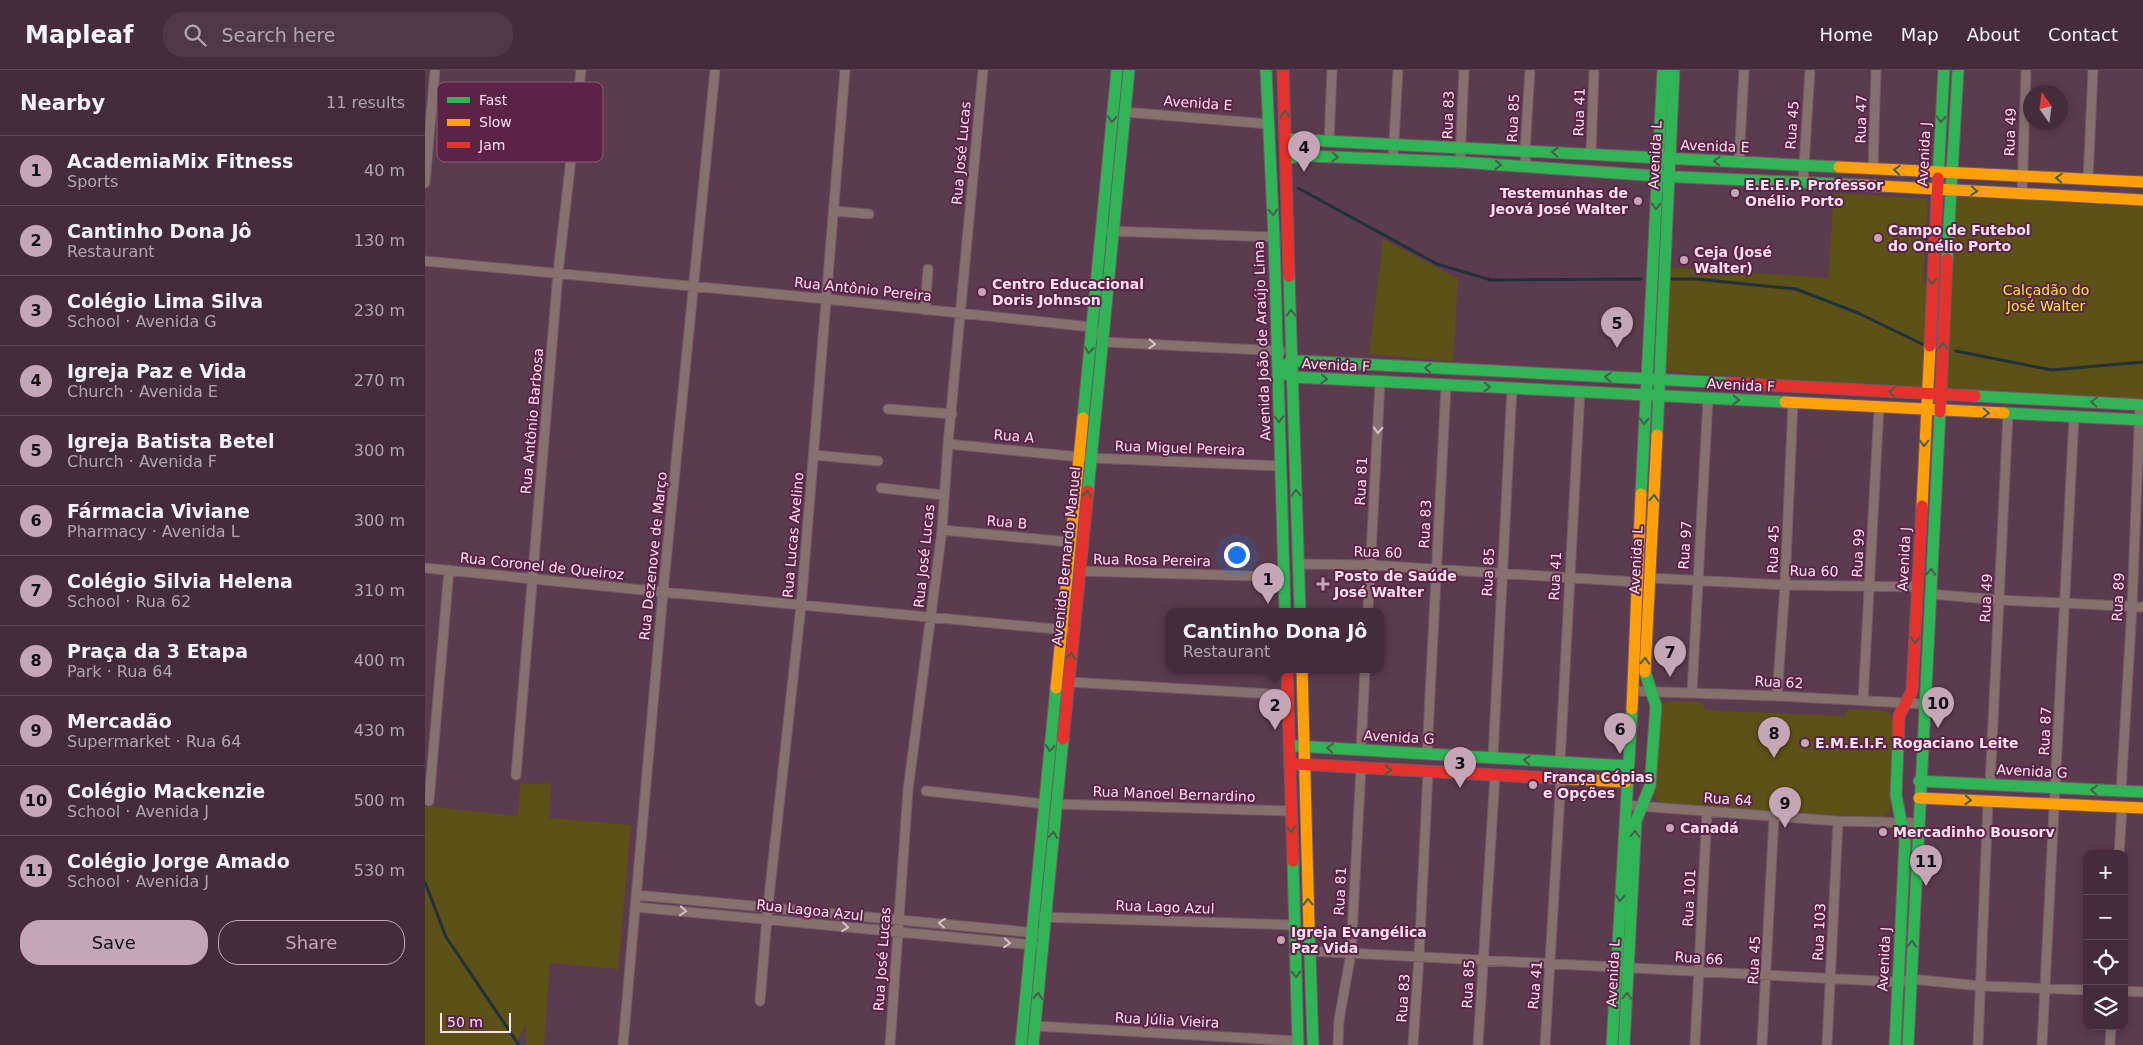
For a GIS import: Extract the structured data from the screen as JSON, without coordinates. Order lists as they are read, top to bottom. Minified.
{"streets":{"street":["Avenida E","Rua 41","Rua 83","Rua 85","Rua 47","Rua 45","Rua 49","Rua José Lucas","Avenida J","Avenida L","Rua Antônio Pereira","Avenida João de Araújo Lima","Avenida F","Rua Antônio Barbosa","Rua A","Rua Miguel Pereira","Rua 81","Rua B","Rua Lucas Avelino","Rua 97","Rua 60","Rua 99","Rua Dezenove de Março","Avenida Bernardo Manuel","Rua Rosa Pereira","Rua Coronel de Queiroz","Rua 89","Rua 62","Rua 87","Avenida G","Rua Manoel Bernardino","Rua 64","Rua 101","Rua Lago Azul","Rua Lagoa Azul","Rua 103","Rua 66","Rua Júlia Vieira"]},"crossings":[["Avenida E","Rua 41"],["Avenida E","Rua 83"],["Avenida E","Rua 85"],["Avenida E","Rua 47"],["Avenida E","Rua 45"],["Avenida E","Rua 49"],["Avenida E","Avenida J"],["Avenida E","Avenida L"],["Avenida E","Avenida João de Araújo Lima"],["Avenida E","Avenida Bernardo Manuel"],["Rua 41","Avenida F"],["Rua 41","Rua 60"],["Rua 41","Avenida G"],["Rua 41","Rua 66"],["Rua 83","Avenida F"],["Rua 83","Rua 60"],["Rua 83","Avenida G"],["Rua 83","Rua 66"],["Rua 85","Avenida F"],["Rua 85","Rua 60"],["Rua 85","Avenida G"],["Rua 85","Rua 66"],["Rua 45","Avenida F"],["Rua 45","Rua 60"],["Rua 45","Rua 62"],["Rua 45","Rua 64"],["Rua 45","Rua 66"],["Rua 49","Avenida F"],["Rua 49","Avenida G"],["Rua José Lucas","Rua Antônio Pereira"],["Rua José Lucas","Rua A"],["Rua José Lucas","Rua B"],["Rua José Lucas","Rua Coronel de Queiroz"],["Rua José Lucas","Rua Lagoa Azul"],["Avenida J","Avenida F"],["Avenida J","Rua 60"],["Avenida J","Rua 62"],["Avenida J","Avenida G"],["Avenida J","Rua 64"],["Avenida J","Rua 66"],["Avenida L","Avenida F"],["Avenida L","Rua 60"],["Avenida L","Rua 62"],["Avenida L","Avenida G"],["Avenida L","Rua 64"],["Avenida L","Rua 66"],["Rua Antônio Pereira","Rua Antônio Barbosa"],["Rua Antônio Pereira","Rua Lucas Avelino"],["Rua Antônio Pereira","Rua Dezenove de Março"],["Rua Antônio Pereira","Avenida Bernardo Manuel"],["Avenida João de Araújo Lima","Avenida F"],["Avenida João de Araújo Lima","Rua Miguel Pereira"],["Avenida João de Araújo Lima","Rua 60"],["Avenida João de Araújo Lima","Rua Rosa Pereira"],["Avenida F","Rua 81"],["Avenida F","Rua 97"],["Avenida F","Rua 99"],["Avenida F","Rua 89"],["Avenida F","Rua 87"],["Rua Antônio Barbosa","Rua Coronel de Queiroz"],["Rua A","Rua Miguel Pereira"],["Rua A","Avenida Bernardo Manuel"],["Rua Miguel Pereira","Avenida Bernardo Manuel"],["Rua 81","Rua 60"],["Rua 81","Rua 66"],["Rua B","Avenida Bernardo Manuel"],["Rua Lucas Avelino","Rua Coronel de Queiroz"],["Rua Lucas Avelino","Rua Lagoa Azul"],["Rua 97","Rua 60"],["Rua 97","Rua 62"],["Rua 60","Rua 99"],["Rua 99","Rua 62"],["Rua Dezenove de Março","Rua Coronel de Queiroz"],["Rua Dezenove de Março","Rua Lagoa Azul"],["Avenida Bernardo Manuel","Rua Rosa Pereira"],["Avenida Bernardo Manuel","Rua Coronel de Queiroz"],["Avenida Bernardo Manuel","Rua Manoel Bernardino"],["Avenida Bernardo Manuel","Rua Lago Azul"],["Avenida Bernardo Manuel","Rua Lagoa Azul"],["Avenida Bernardo Manuel","Rua Júlia Vieira"],["Rua 89","Avenida G"],["Rua 87","Avenida G"],["Rua 87","Rua 66"],["Rua 64","Rua 101"],["Rua 64","Rua 103"],["Rua 101","Rua 66"],["Rua 103","Rua 66"]],"one_way":["Rua 81"],"parks":["Calçadão do José Walter"],"places":{"other":["E.E.E.P. Professor Onélio Porto","Testemunhas de Jeová José Walter","Campo de Futebol do Onélio Porto","Ceja (José Walter)","Centro Educacional Doris Johnson","E.M.E.I.F. Rogaciano Leite","França Cópias e Opções","Canadá","Mercadinho Bousorv","Igreja Evangélica Paz Vida"],"health":["Posto de Saúde José Walter"]},"legend":["Fast","Slow","Jam"],"scale_bar":"50 m","north":"top","page":{"header":"Mapleaf","search":"Search here","nav":["Home","Map","About","Contact"],"heading":["Nearby","11 results"],"pins":["4","5","1","7","10","2","6","8","3","9","11"],"list":[{"mark":"1","name":"AcademiaMix Fitness","note":"Sports","value":"40 m"},{"mark":"2","name":"Cantinho Dona Jô","note":"Restaurant","value":"130 m"},{"mark":"3","name":"Colégio Lima Silva","note":"School · Avenida G","value":"230 m"},{"mark":"4","name":"Igreja Paz e Vida","note":"Church · Avenida E","value":"270 m"},{"mark":"5","name":"Igreja Batista Betel","note":"Church · Avenida F","value":"300 m"},{"mark":"6","name":"Fármacia Viviane","note":"Pharmacy · Avenida L","value":"300 m"},{"mark":"7","name":"Colégio Silvia Helena","note":"School · Rua 62","value":"310 m"},{"mark":"8","name":"Praça da 3 Etapa","note":"Park · Rua 64","value":"400 m"},{"mark":"9","name":"Mercadão","note":"Supermarket · Rua 64","value":"430 m"},{"mark":"10","name":"Colégio Mackenzie","note":"School · Avenida J","value":"500 m"},{"mark":"11","name":"Colégio Jorge Amado","note":"School · Avenida J","value":"530 m"}],"popup":["Cantinho Dona Jô","Restaurant"],"map_buttons":["+","−"],"buttons":["Save","Share"],"scale":"50 m"}}
